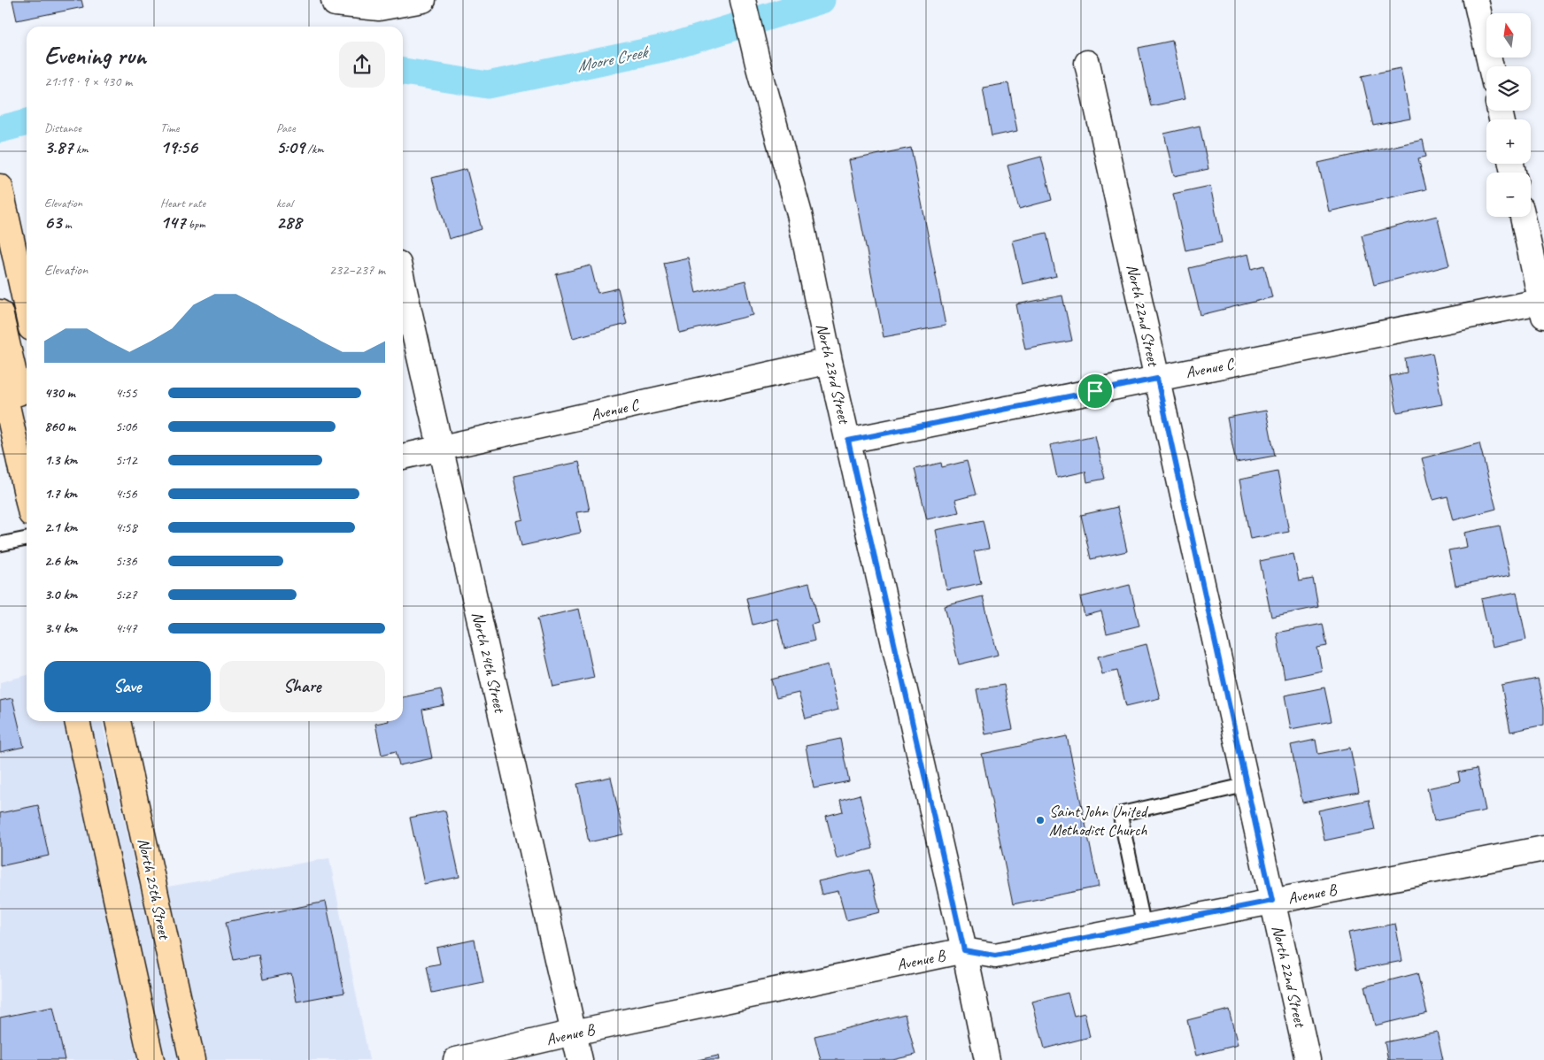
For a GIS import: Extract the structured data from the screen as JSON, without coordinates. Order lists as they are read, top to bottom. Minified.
{"streets":{"main road":["North 25th Street"],"street":["North 22nd Street","Avenue C","North 23rd Street","North 24th Street","Avenue B"]},"crossings":[["North 22nd Street","Avenue C"],["North 22nd Street","Avenue B"],["Avenue C","North 23rd Street"],["Avenue C","North 24th Street"],["North 23rd Street","Avenue B"],["North 24th Street","Avenue B"]],"water":["Moore Creek"],"places":["Saint John United Methodist Church"],"north":"top","page":{"map_buttons":["+","−"],"heading":["Evening run","21:19 · 9 × 430 m"],"stats":[["Distance","3.87 km"],["Time","19:56"],["Pace","5:09 /km"],["Elevation","63 m"],["Heart rate","147 bpm"],["kcal","288"]],"chart":["Elevation","232–237 m"],"list":[{"name":"430 m","note":"4:55"},{"name":"860 m","note":"5:06"},{"name":"1.3 km","note":"5:12"},{"name":"1.7 km","note":"4:56"},{"name":"2.1 km","note":"4:58"},{"name":"2.6 km","note":"5:36"},{"name":"3.0 km","note":"5:27"},{"name":"3.4 km","note":"4:47"}],"buttons":["Save","Share"]}}
